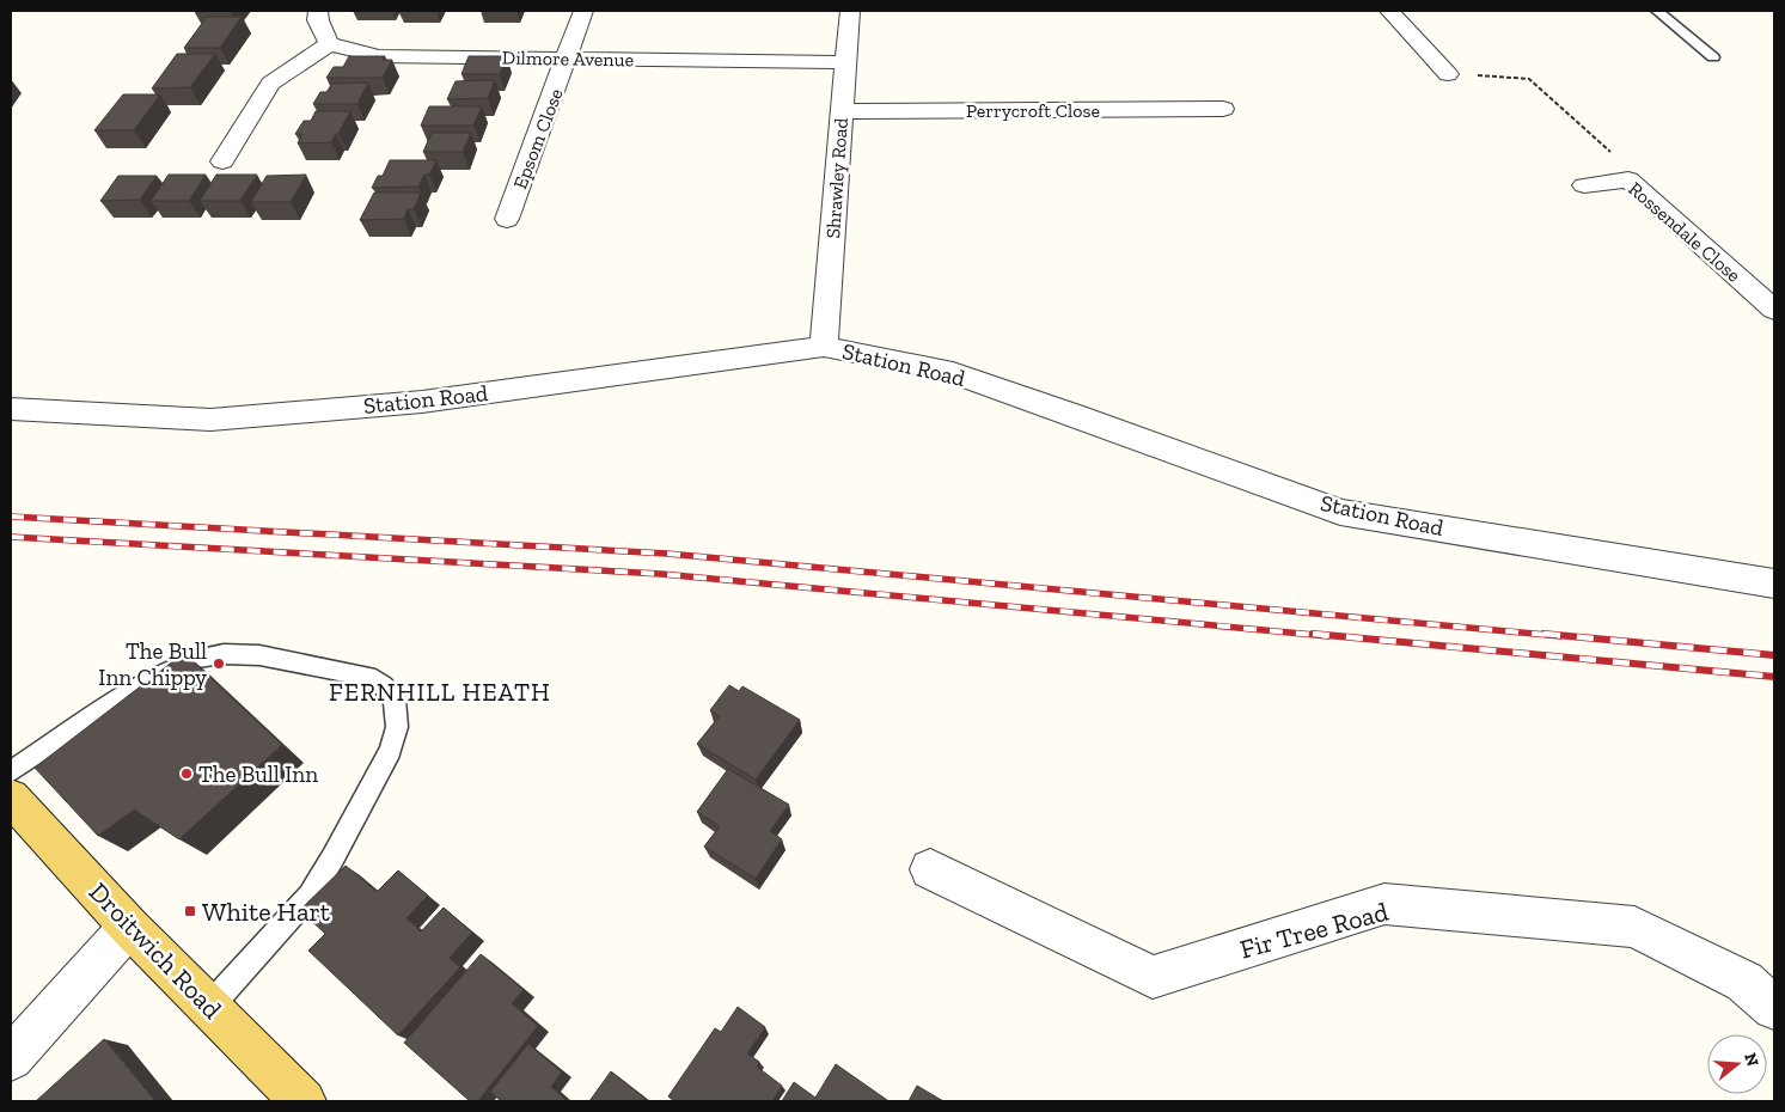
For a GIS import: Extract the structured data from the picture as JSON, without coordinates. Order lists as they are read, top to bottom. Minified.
{"streets":{"main road":["Droitwich Road"],"street":["Dilmore Avenue","Perrycroft Close","Epsom Close","Shrawley Road","Rossendale Close","Station Road","Fir Tree Road"]},"crossings":[["Dilmore Avenue","Epsom Close"],["Dilmore Avenue","Shrawley Road"],["Perrycroft Close","Shrawley Road"],["Shrawley Road","Station Road"]],"districts":["FERNHILL HEATH"],"places":{"other":["The Bull Inn Chippy","The Bull Inn"],"transit":["White Hart"]},"north":"right"}
